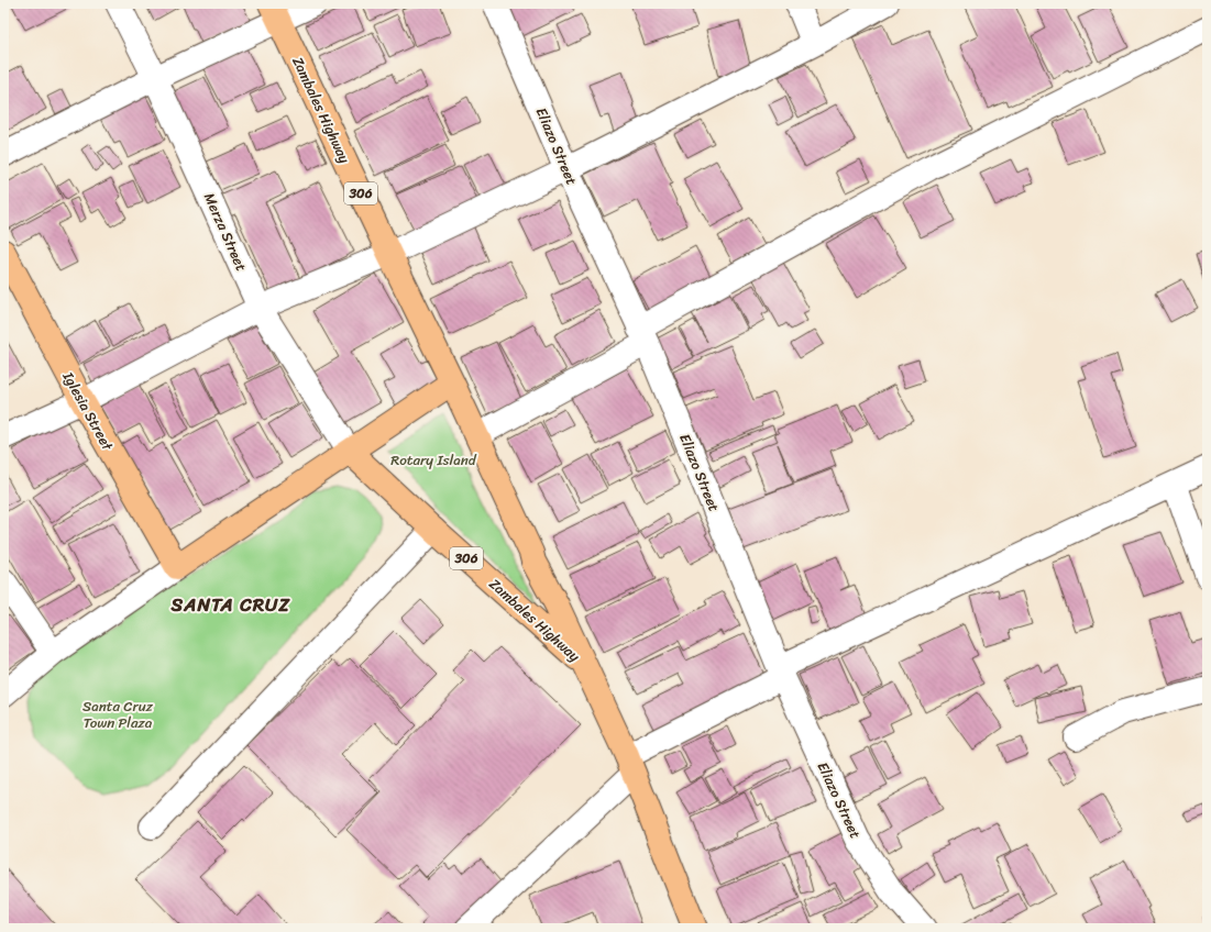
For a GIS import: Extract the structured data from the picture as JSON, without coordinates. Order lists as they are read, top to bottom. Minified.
{"streets":{"main road":["Zambales Highway","306","Iglesia Street"],"street":["Eliazo Street","Merza Street"]},"crossings":[["Zambales Highway","Merza Street"]],"districts":["SANTA CRUZ"],"parks":["Rotary Island","Santa Cruz Town Plaza"]}
